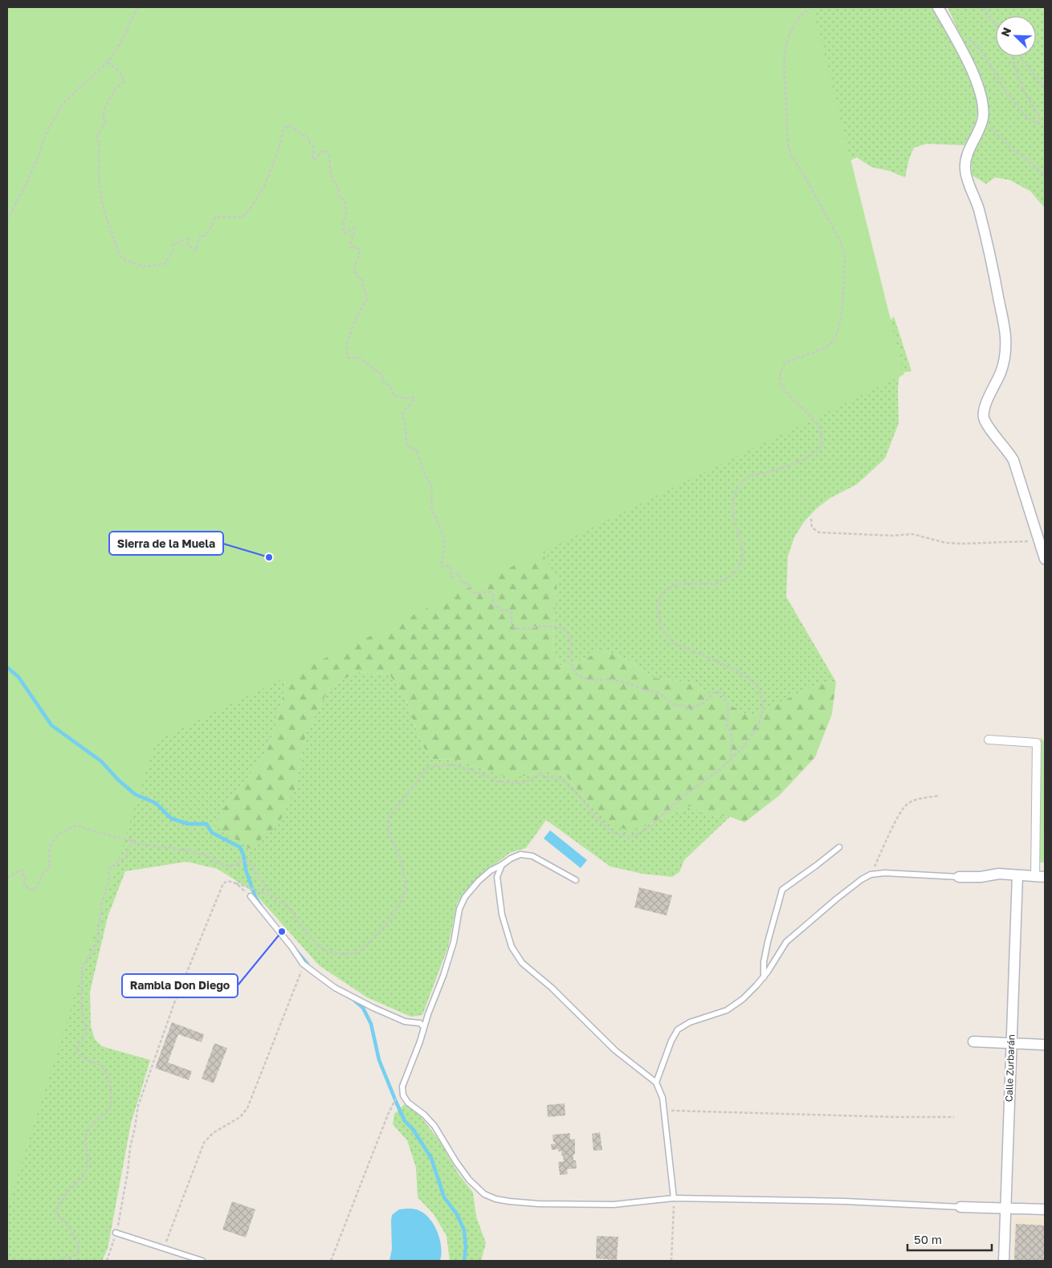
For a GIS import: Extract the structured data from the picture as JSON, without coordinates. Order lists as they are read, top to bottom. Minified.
{"streets":{"street":["Calle Zurbarán"]},"places":["Sierra de la Muela","Rambla Don Diego"],"scale_bar":"50 m","north":"top left"}
